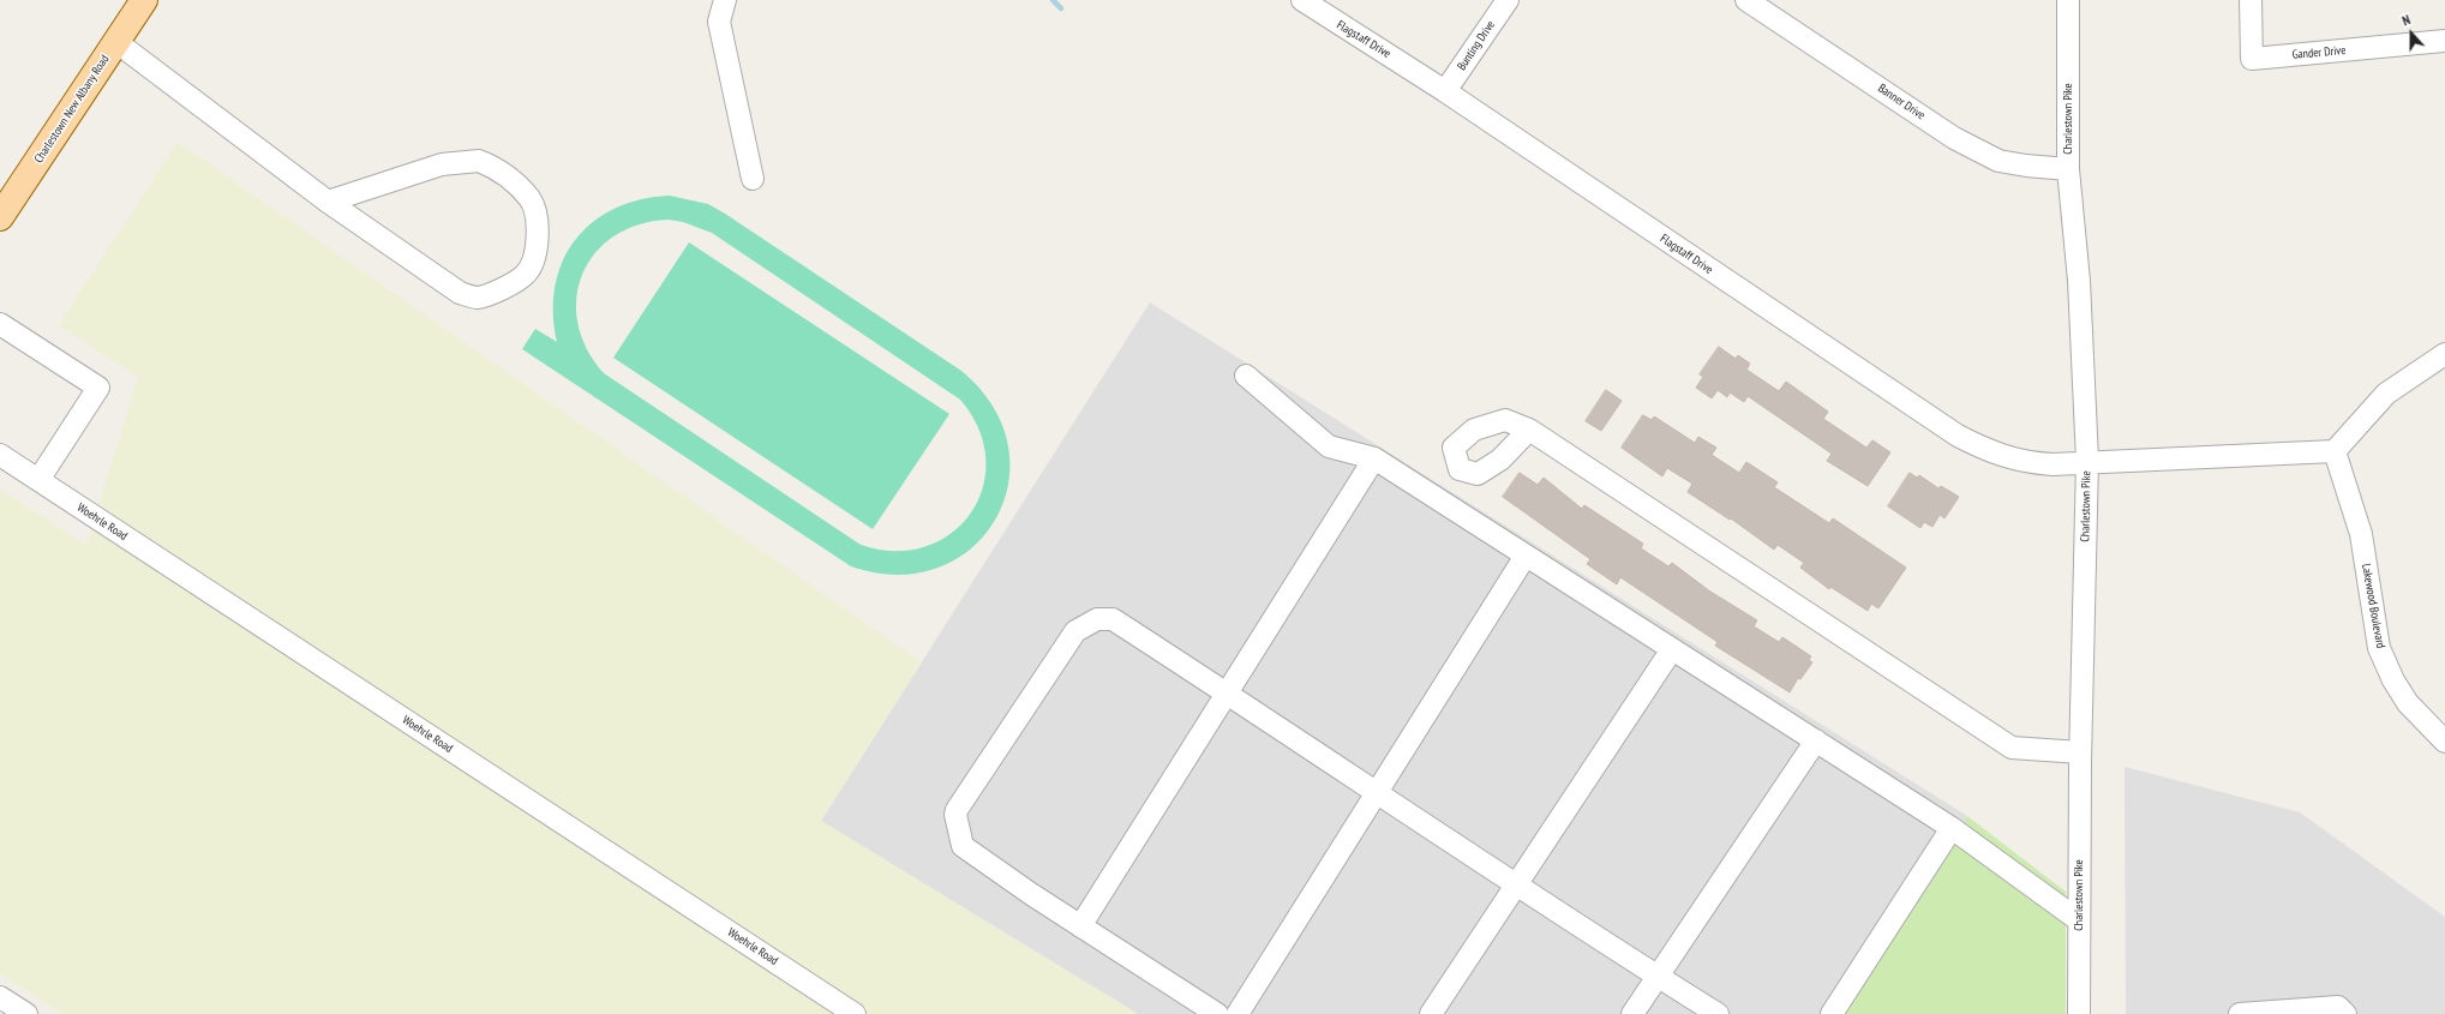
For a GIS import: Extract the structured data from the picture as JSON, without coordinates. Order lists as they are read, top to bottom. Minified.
{"streets":{"main road":["Charlestown New Albany Road"],"street":["Flagstaff Drive","Bunting Drive","Gander Drive","Banner Drive","Charlestown Pike","Woehrle Road","Lakewood Boulevard"]},"crossings":[["Flagstaff Drive","Bunting Drive"],["Flagstaff Drive","Charlestown Pike"],["Banner Drive","Charlestown Pike"]],"north":"top"}
